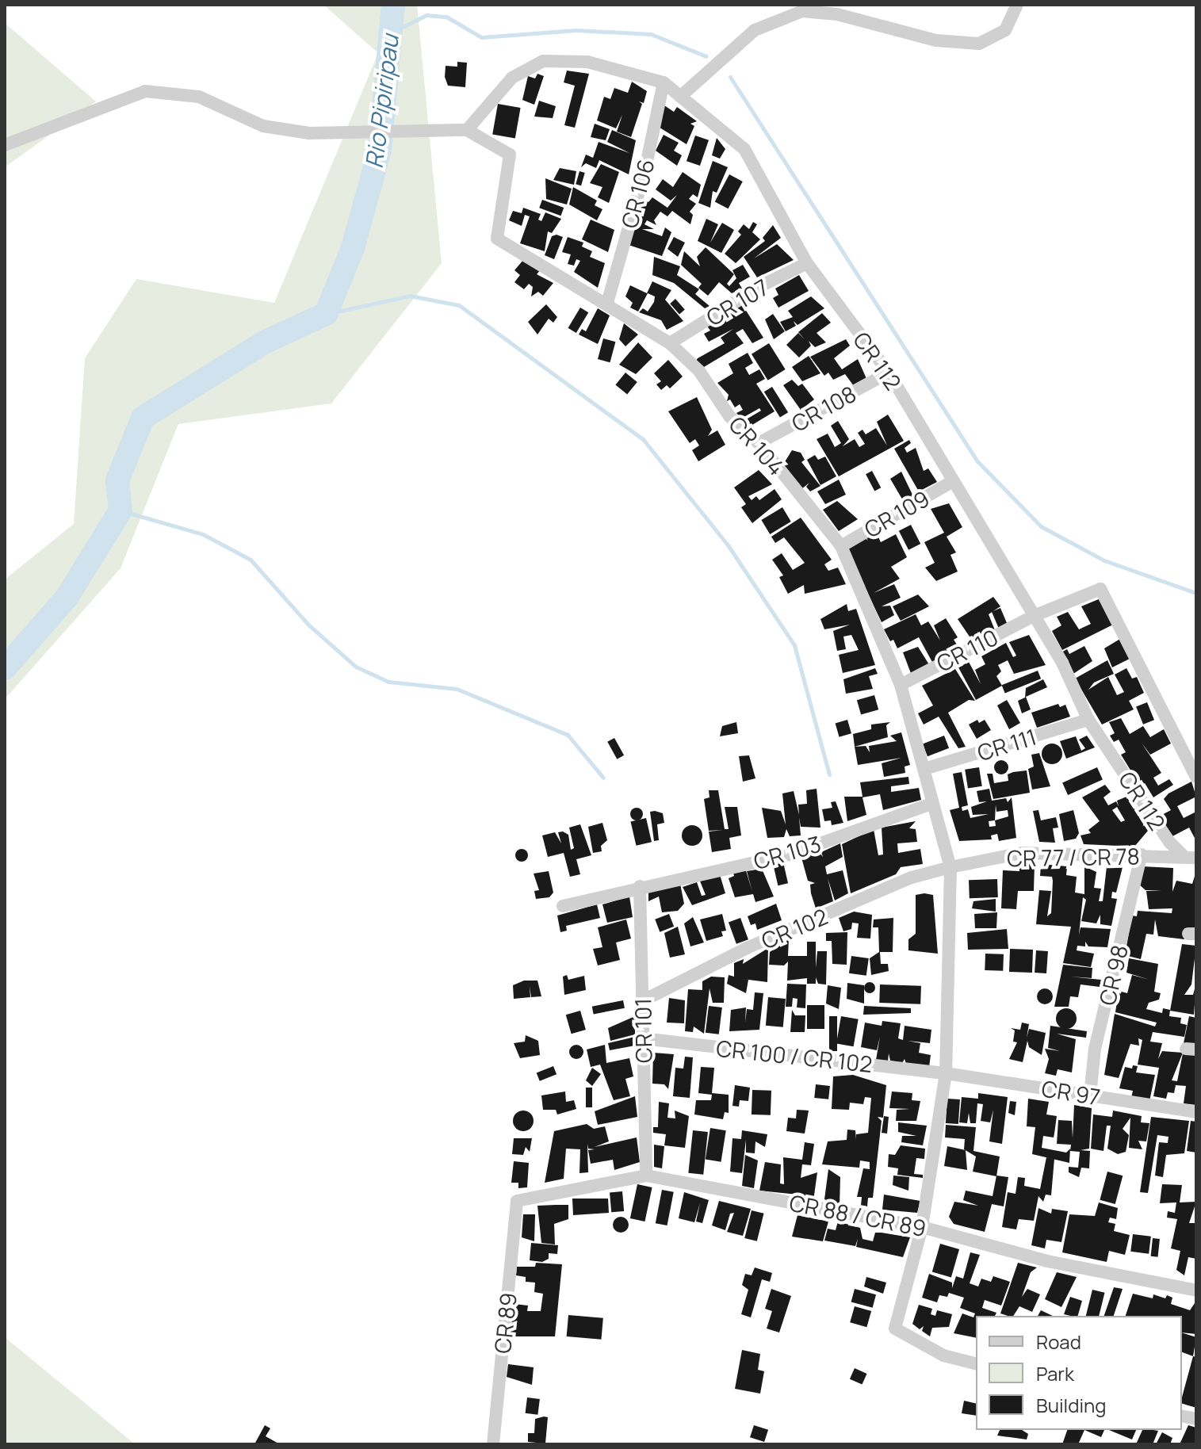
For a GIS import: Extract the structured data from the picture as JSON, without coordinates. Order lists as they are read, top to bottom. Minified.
{"streets":{"street":["CR 106","CR 107","CR 112","CR 108","CR 104","CR 109","CR 110","CR 111","CR 103","CR 77 / CR 78","CR 102","CR 98","CR 101","CR 100 / CR 102","CR 97","CR 88 / CR 89","CR 89"]},"crossings":[["CR 106","CR 112"],["CR 106","CR 104"],["CR 107","CR 112"],["CR 107","CR 104"],["CR 112","CR 108"],["CR 112","CR 104"],["CR 112","CR 109"],["CR 112","CR 110"],["CR 112","CR 111"],["CR 112","CR 77 / CR 78"],["CR 108","CR 104"],["CR 104","CR 109"],["CR 104","CR 110"],["CR 104","CR 111"],["CR 104","CR 103"],["CR 104","CR 77 / CR 78"],["CR 104","CR 102"],["CR 104","CR 100 / CR 102"],["CR 104","CR 97"],["CR 104","CR 88 / CR 89"],["CR 103","CR 101"],["CR 77 / CR 78","CR 102"],["CR 77 / CR 78","CR 98"],["CR 102","CR 101"],["CR 98","CR 97"],["CR 101","CR 100 / CR 102"],["CR 101","CR 88 / CR 89"],["CR 100 / CR 102","CR 97"],["CR 88 / CR 89","CR 89"]],"water":["Rio Pipiripau"],"legend":["Road","Park","Building"]}
